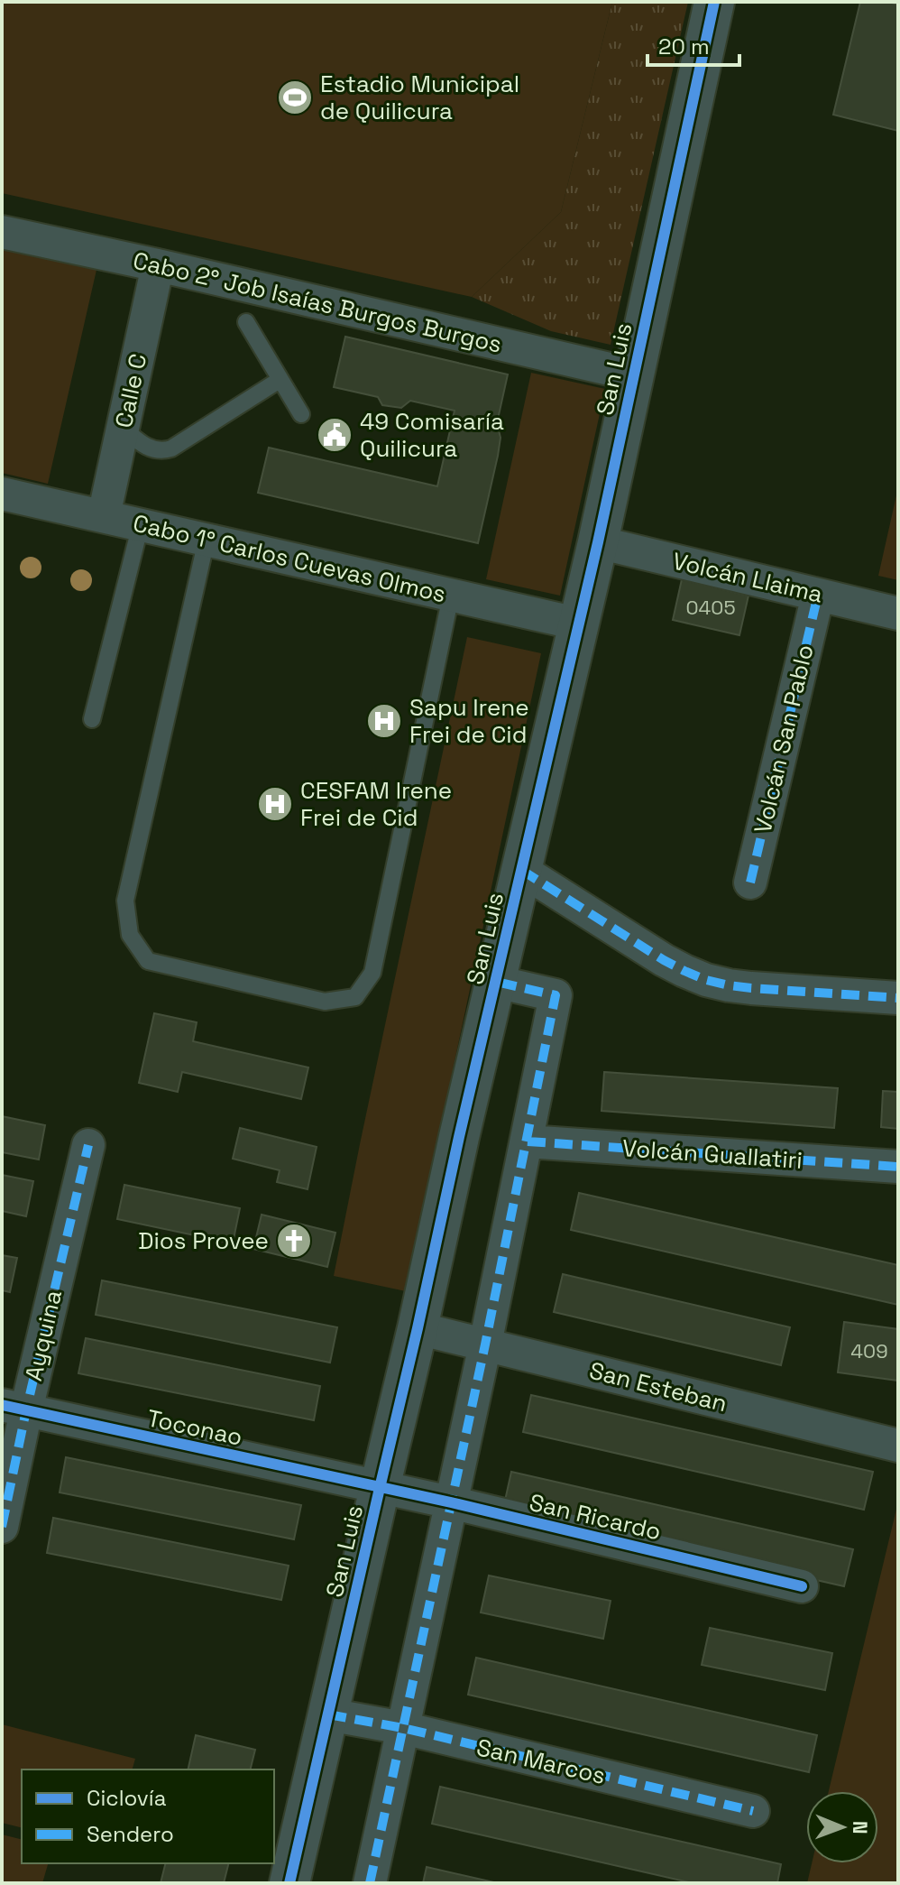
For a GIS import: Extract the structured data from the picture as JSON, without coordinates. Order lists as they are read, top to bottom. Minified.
{"streets":{"street":["Cabo 2° Job Isaías Burgos Burgos","San Luis","Calle C","Cabo 1° Carlos Cuevas Olmos","Volcán Llaima","Volcán San Pablo","Volcán Guallatiri","Ayquina","San Esteban","Toconao","San Ricardo","San Marcos"]},"crossings":[["Cabo 2° Job Isaías Burgos Burgos","San Luis"],["Cabo 2° Job Isaías Burgos Burgos","Calle C"],["San Luis","Cabo 1° Carlos Cuevas Olmos"],["San Luis","Volcán Llaima"],["San Luis","Volcán Guallatiri"],["San Luis","San Esteban"],["San Luis","Toconao"],["San Luis","San Ricardo"],["San Luis","San Marcos"],["Calle C","Cabo 1° Carlos Cuevas Olmos"],["Volcán Llaima","Volcán San Pablo"],["Ayquina","Toconao"],["Toconao","San Ricardo"]],"places":{"sports":["Estadio Municipal de Quilicura"],"public building":["49 Comisaría Quilicura"],"hospital":["Sapu Irene Frei de Cid","CESFAM Irene Frei de Cid"],"church":["Dios Provee"]},"house_numbers":["0405","409"],"legend":["Ciclovía","Sendero"],"scale_bar":"20 m","north":"right"}
